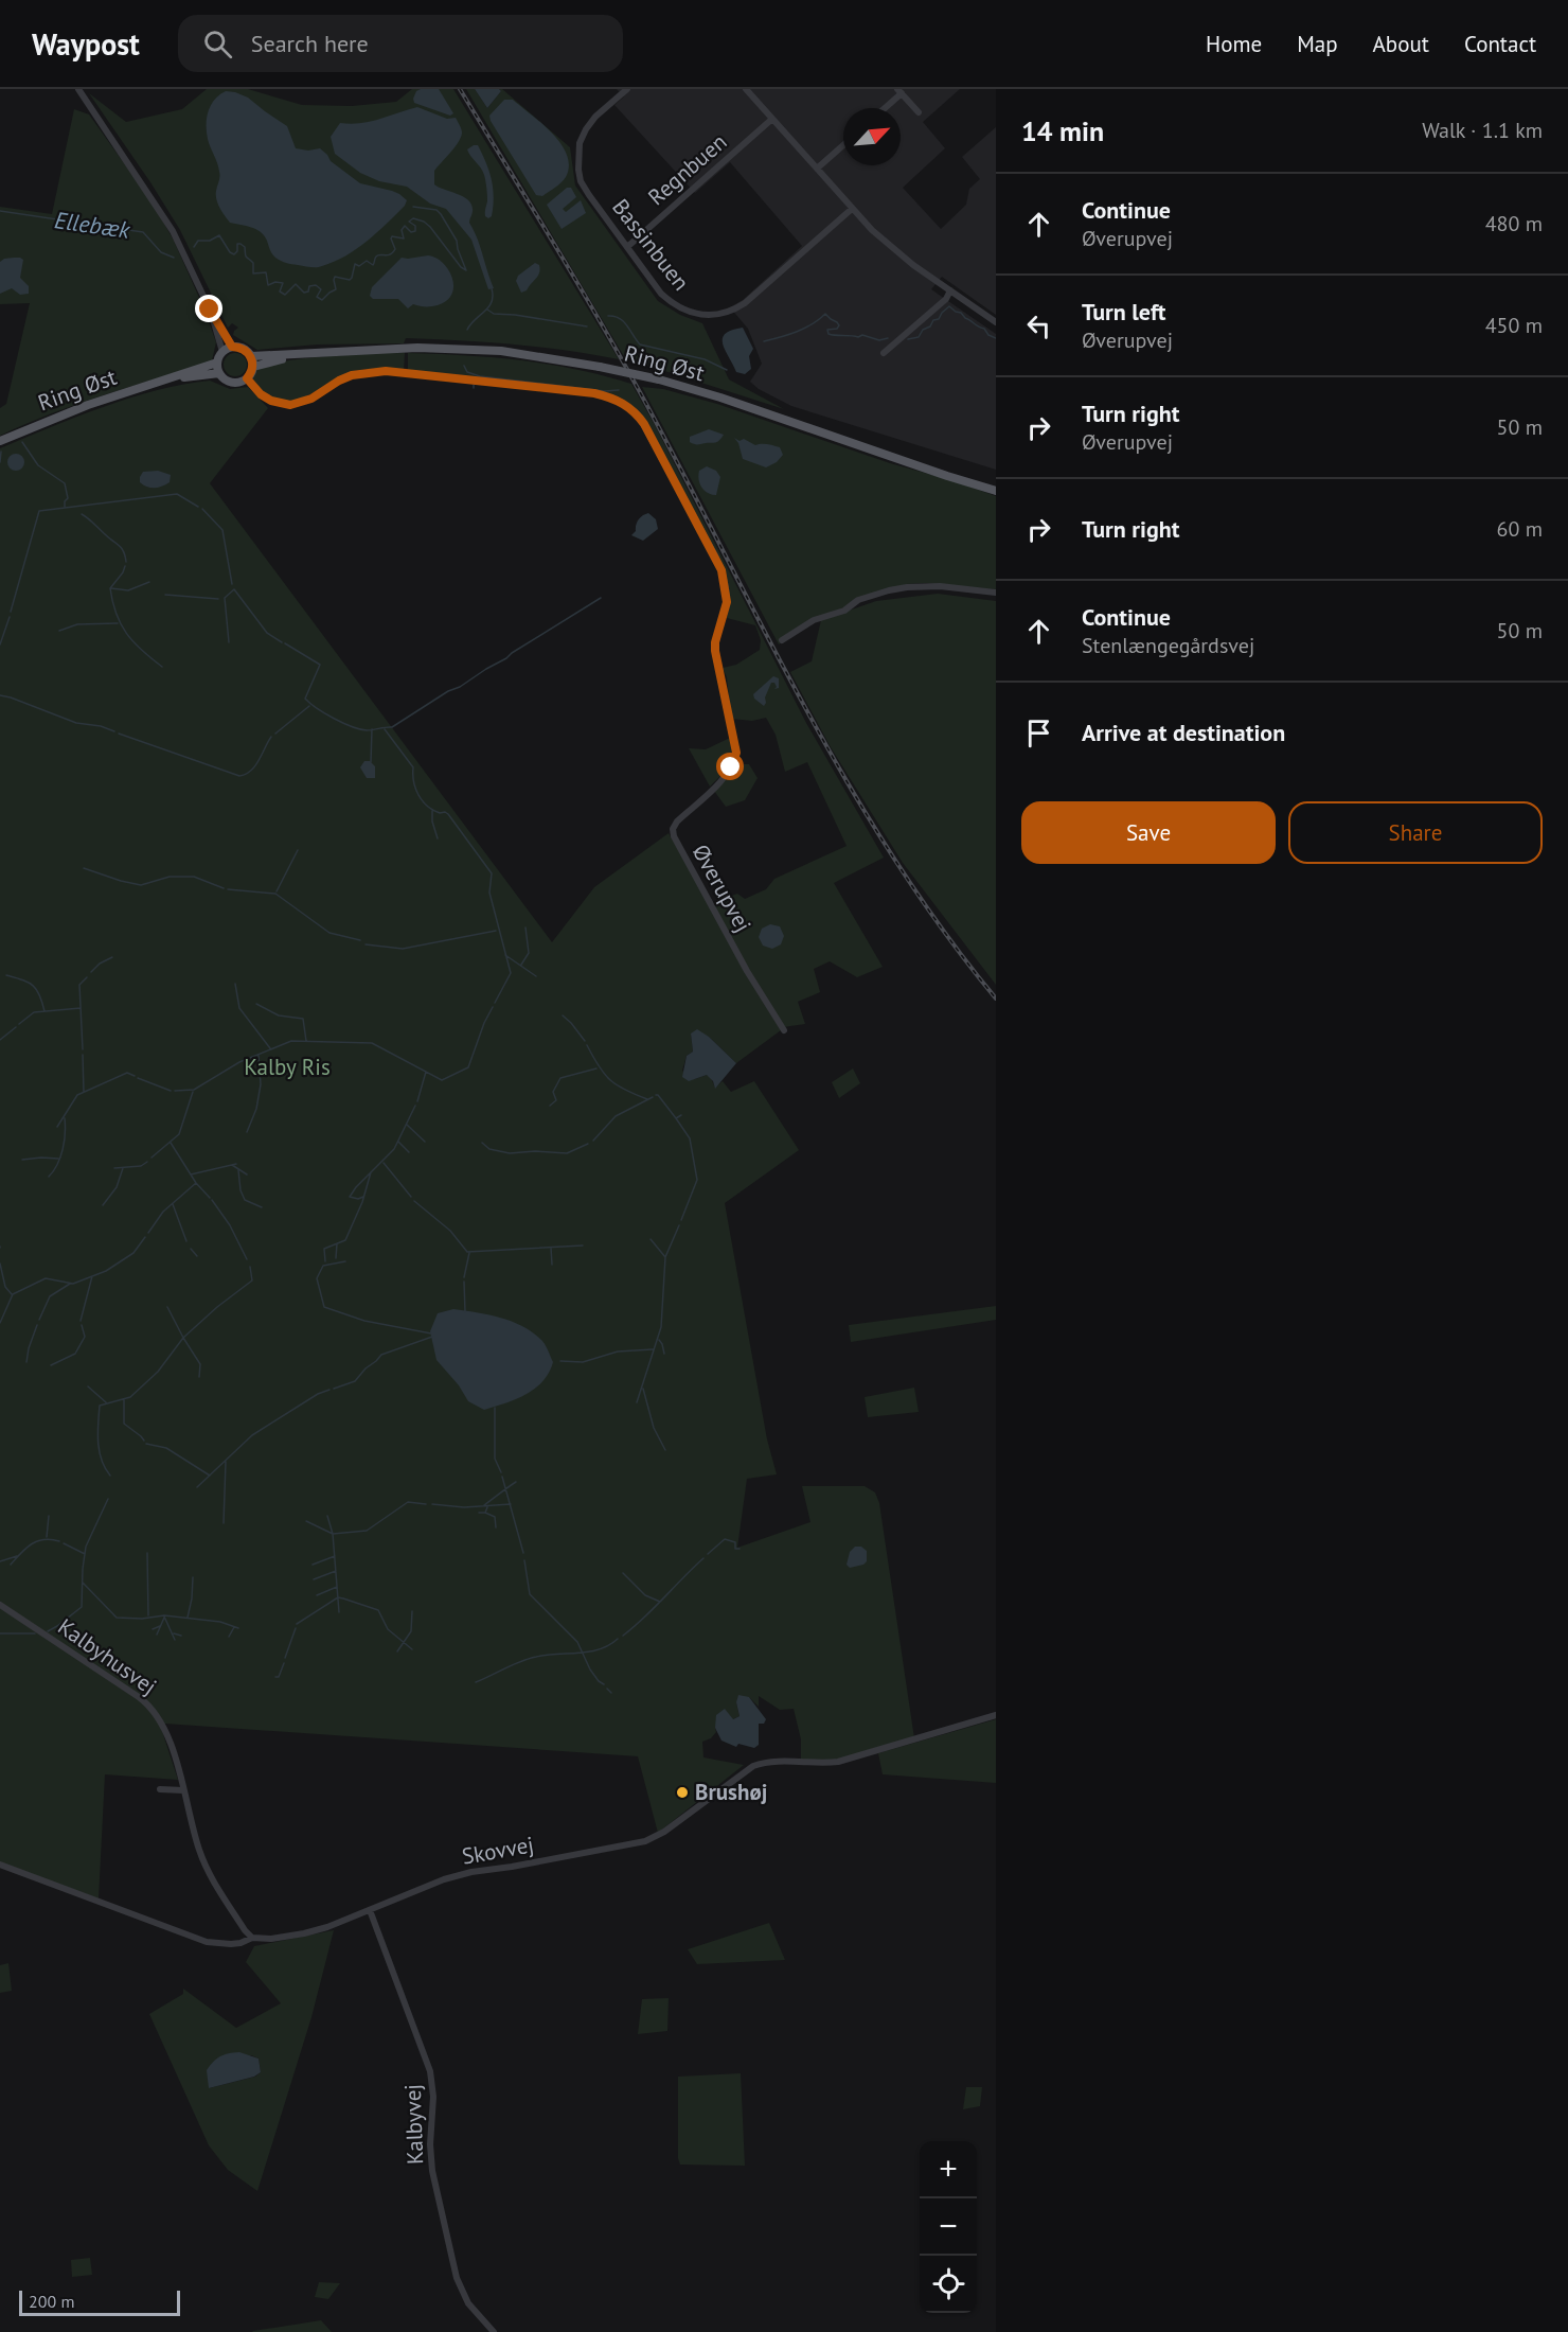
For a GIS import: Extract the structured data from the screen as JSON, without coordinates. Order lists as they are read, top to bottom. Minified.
{"streets":{"main road":["Ring Øst"],"street":["Regnbuen","Bassinbuen","Øverupvej","Kalbyhusvej","Skovvej","Kalbyvej"]},"crossings":[["Regnbuen","Bassinbuen"],["Ring Øst","Øverupvej"],["Kalbyhusvej","Skovvej"],["Skovvej","Kalbyvej"]],"water":["Ellebæk"],"parks":["Kalby Ris"],"places":["Brushøj"],"scale_bar":"200 m","north":"top right","page":{"header":"Waypost","search":"Search here","nav":["Home","Map","About","Contact"],"heading":["14 min","Walk · 1.1 km"],"list":[["Continue","Øverupvej","480 m"],["Turn left","Øverupvej","450 m"],["Turn right","Øverupvej","50 m"],["Turn right","60 m"],["Continue","Stenlængegårdsvej","50 m"],"Arrive at destination"],"buttons":["Save","Share"],"map_buttons":["+","−"],"scale":"200 m"}}
